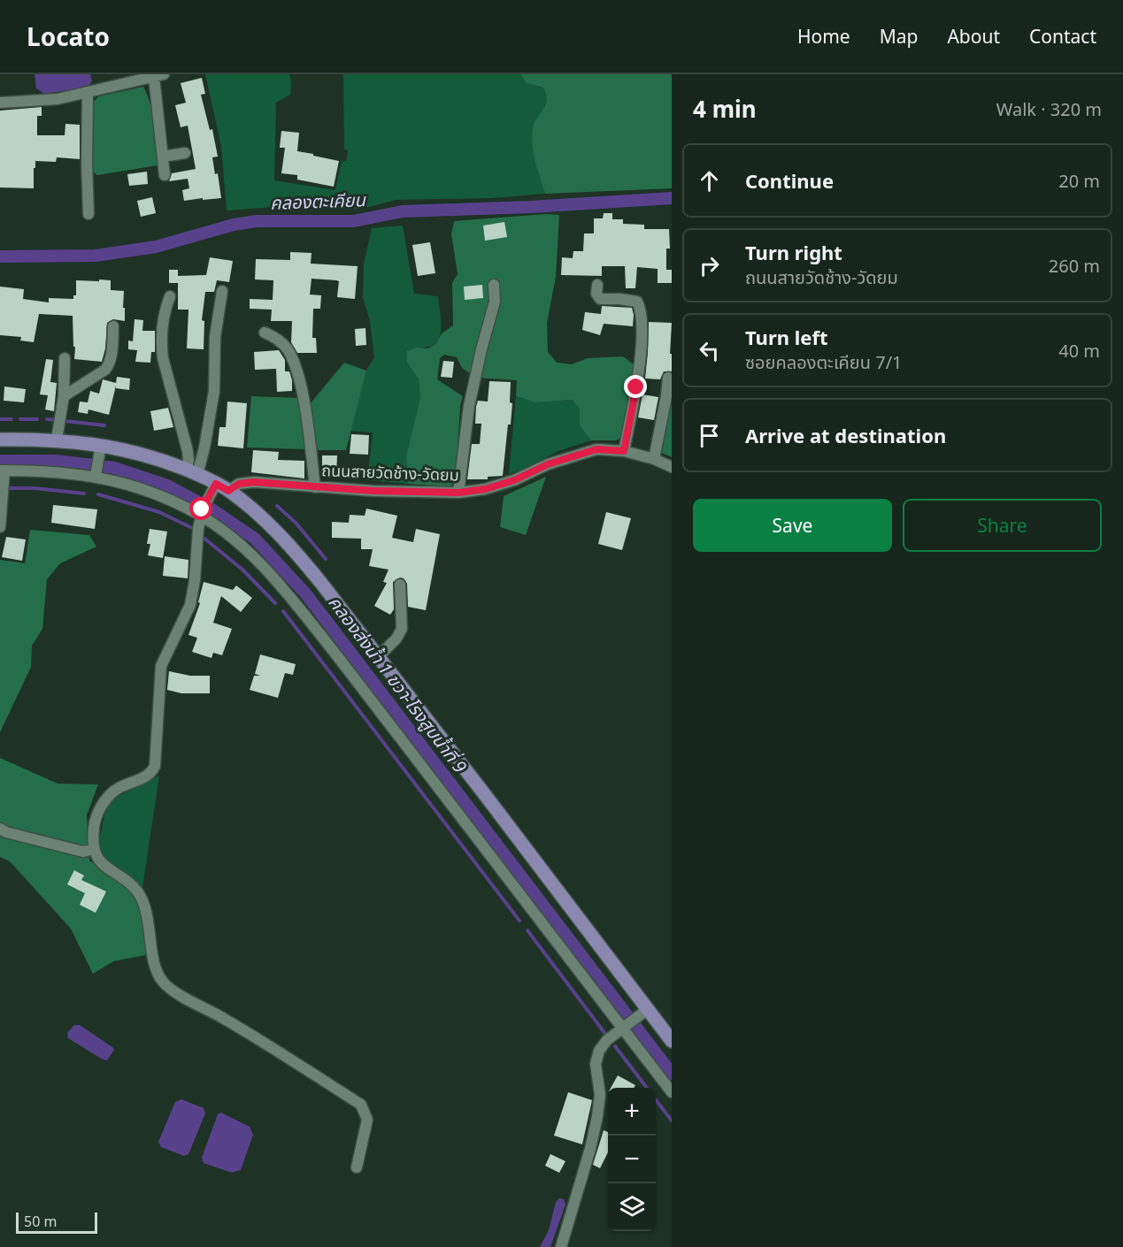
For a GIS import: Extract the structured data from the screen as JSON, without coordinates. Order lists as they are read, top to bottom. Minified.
{"streets":{"street":["ถนนสายวัดช้าง-วัดยม"]},"water":["คลองตะเคียน","คลองส่งน้ำ 1 ขวา-โรงสูบน้ำที่ 9"],"scale_bar":"50 m","page":{"header":"Locato","nav":["Home","Map","About","Contact"],"heading":["4 min","Walk · 320 m"],"list":[["Continue","20 m"],["Turn right","ถนนสายวัดช้าง-วัดยม","260 m"],["Turn left","ซอยคลองตะเคียน 7/1","40 m"],"Arrive at destination"],"buttons":["Save","Share"],"map_buttons":["+","−"],"scale":"50 m"}}
